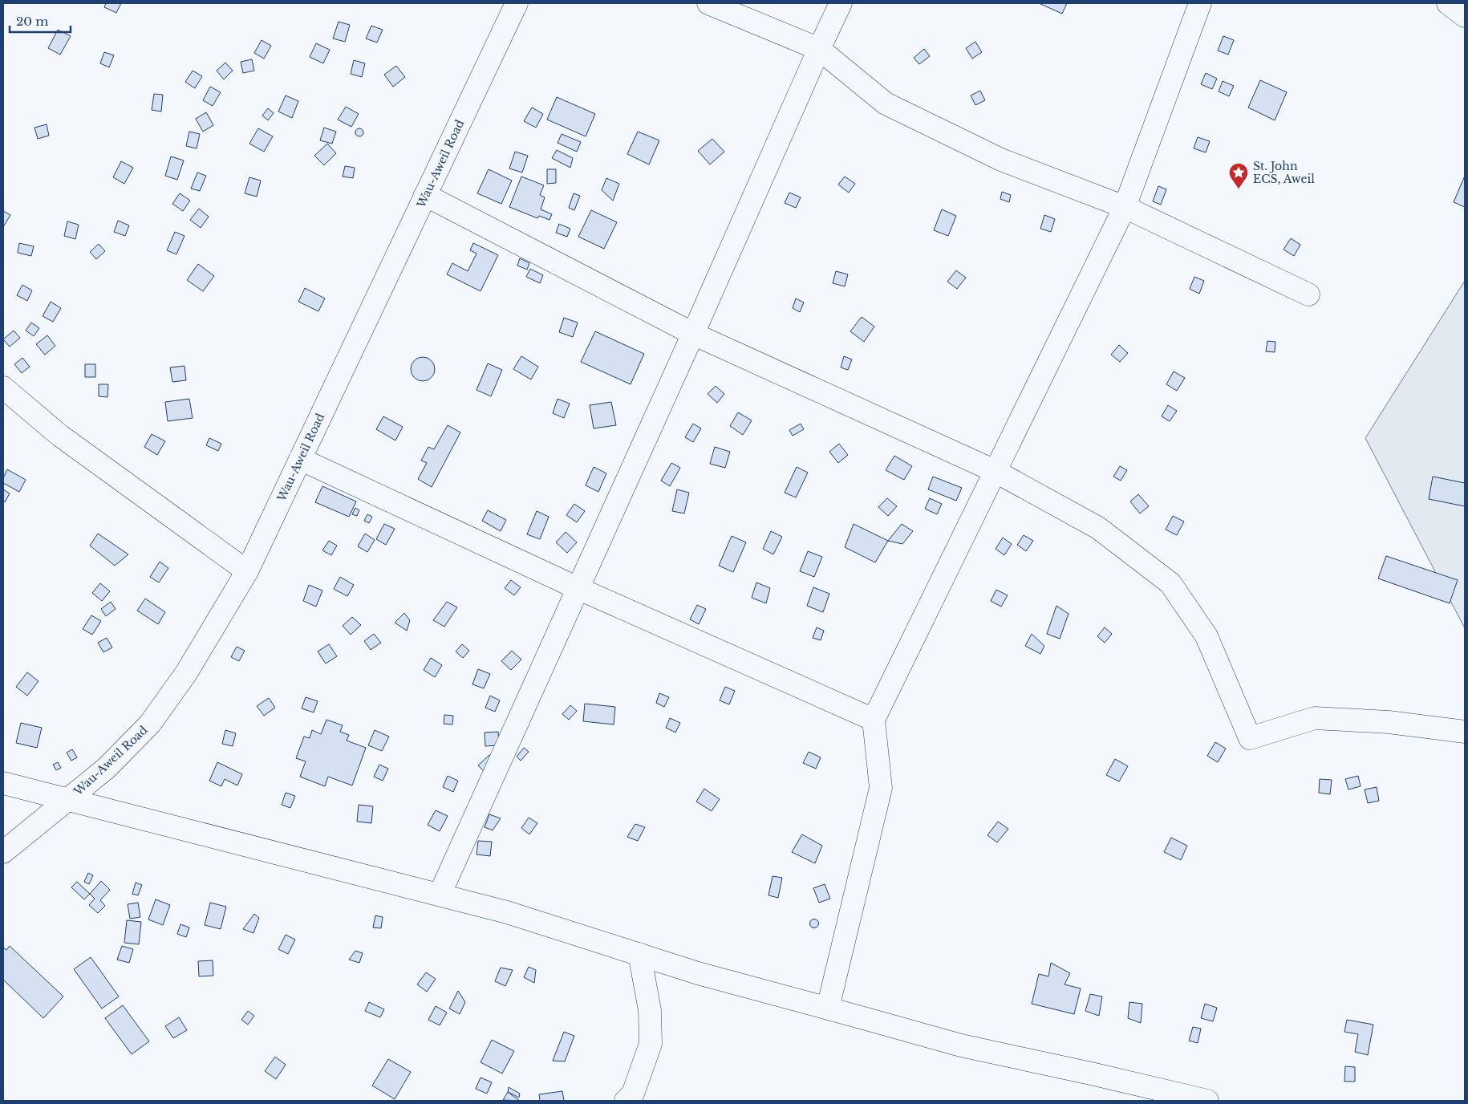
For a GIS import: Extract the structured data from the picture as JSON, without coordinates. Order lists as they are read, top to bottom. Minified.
{"streets":{"street":["Wau-Aweil Road"]},"places":{"place":["St. John ECS, Aweil"]},"scale_bar":"20 m"}
